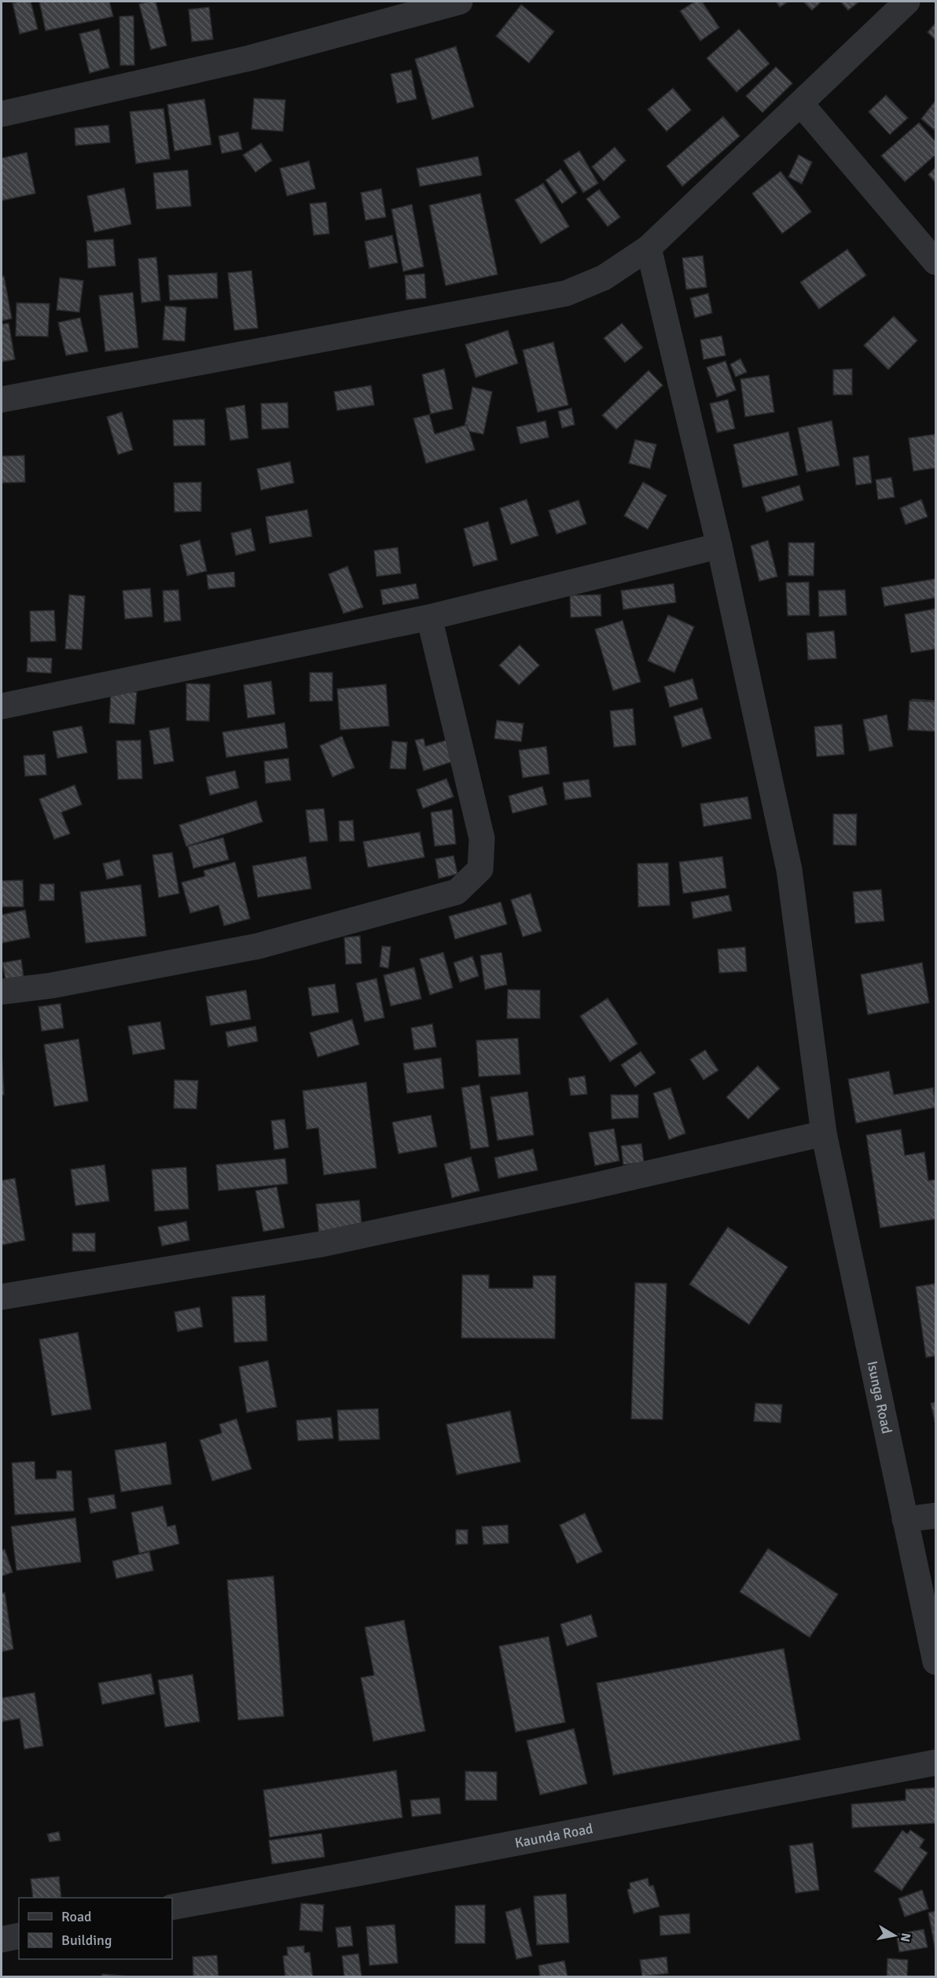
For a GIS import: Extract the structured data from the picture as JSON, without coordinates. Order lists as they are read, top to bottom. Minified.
{"streets":{"street":["Isunga Road","Kaunda Road"]},"legend":["Road","Building"],"north":"right"}
